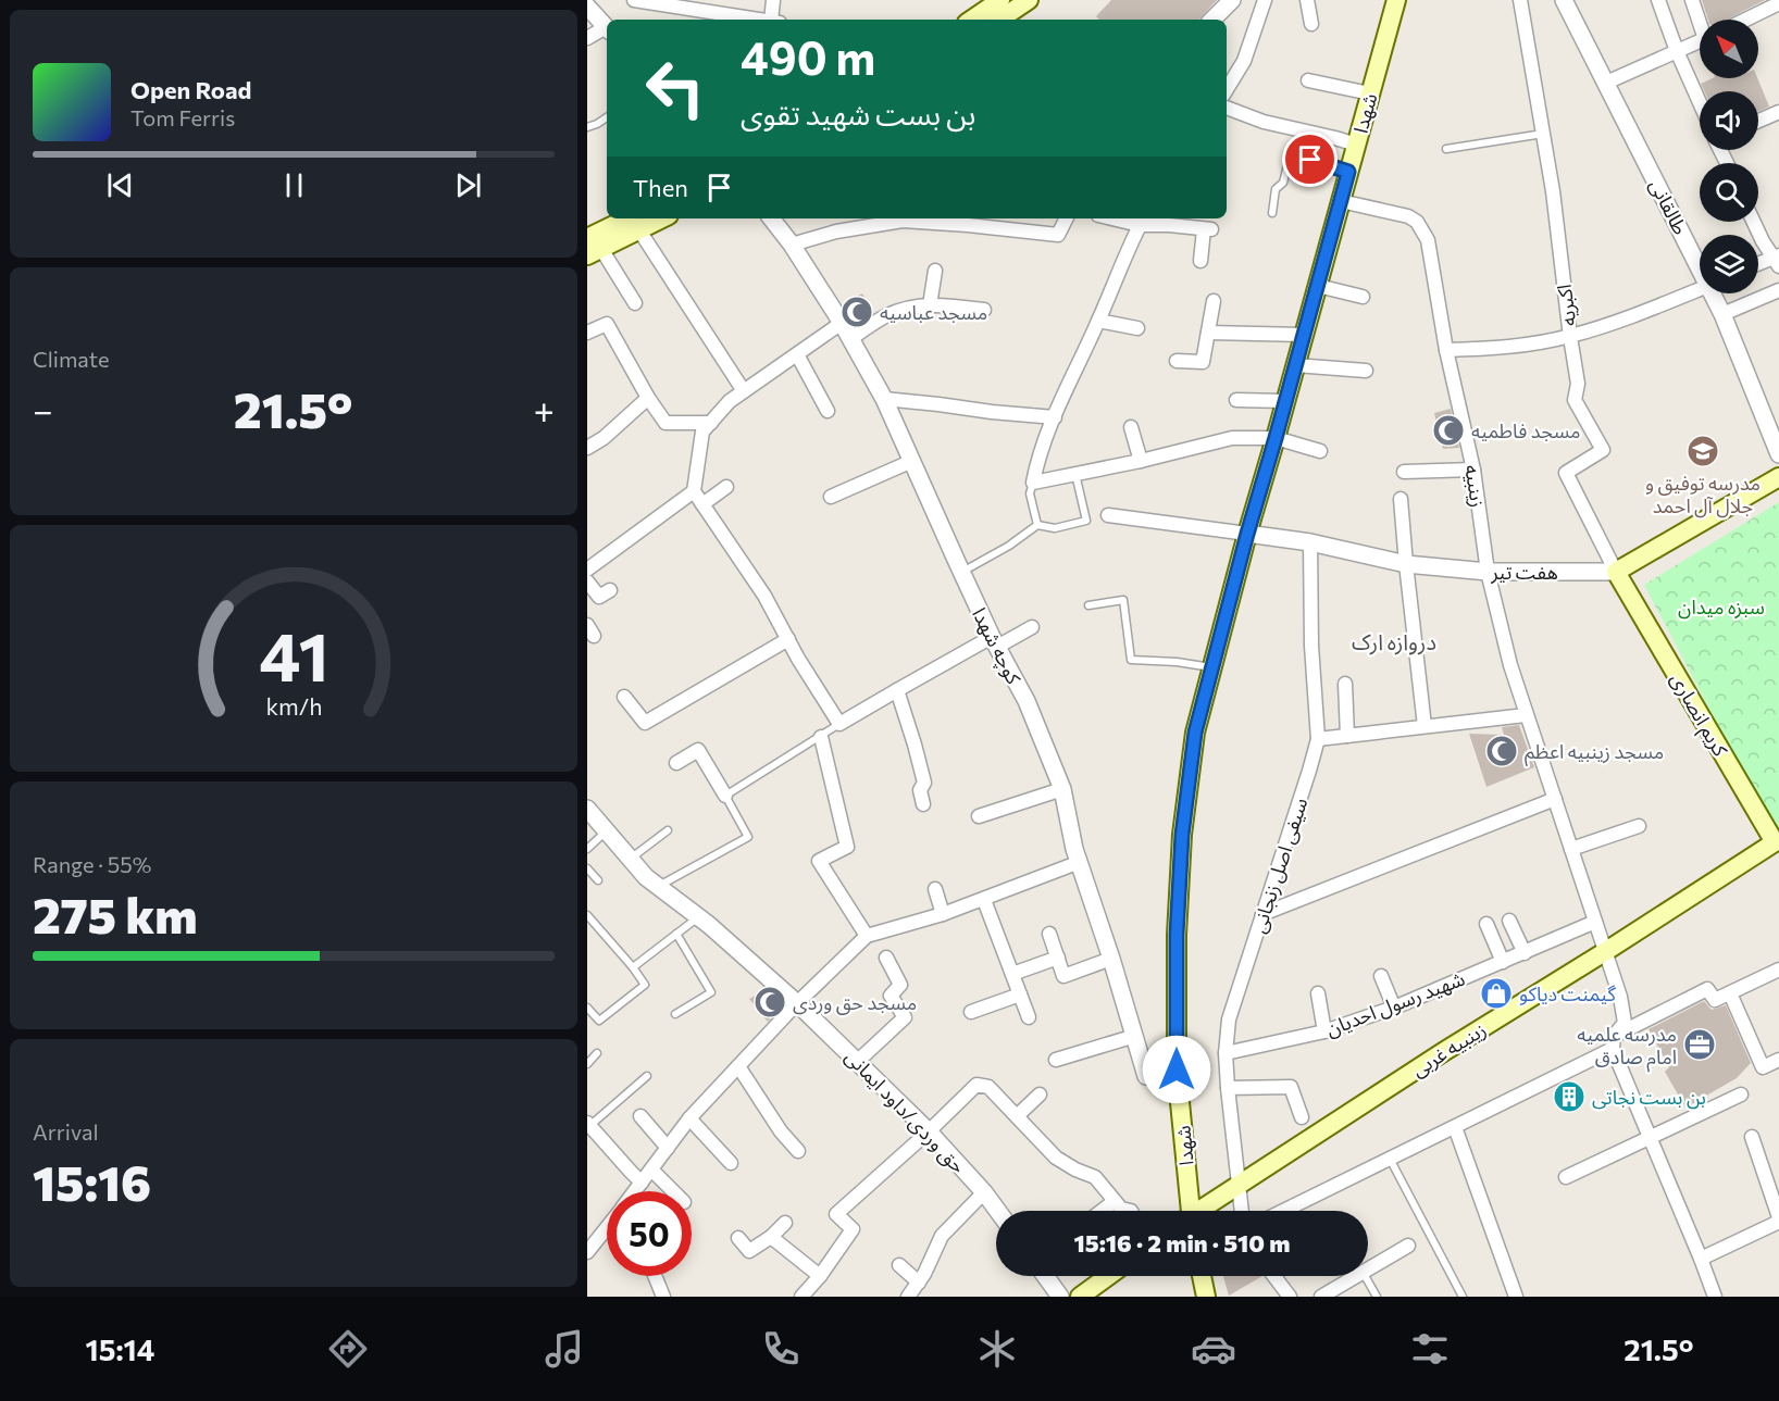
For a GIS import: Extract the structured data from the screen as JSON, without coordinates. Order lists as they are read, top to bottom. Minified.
{"streets":{"main road":["شهدا","هفت تیر","کریم انصاری","زینبیه غربی"],"street":["طالقانی","اکبریه","زینبیه","کوچه شهدا","سیفی اصل زنجانی","شهید رسول احدیان","حق وردی/داود ایمانی"]},"crossings":[["شهدا","زینبیه"],["شهدا","هفت تیر"],["شهدا","کوچه شهدا"],["اکبریه","هفت تیر"],["اکبریه","کریم انصاری"],["زینبیه","هفت تیر"],["زینبیه","شهید رسول احدیان"],["زینبیه","زینبیه غربی"],["هفت تیر","کریم انصاری"],["هفت تیر","سیفی اصل زنجانی"],["کریم انصاری","زینبیه غربی"],["سیفی اصل زنجانی","شهید رسول احدیان"],["سیفی اصل زنجانی","زینبیه غربی"]],"districts":["دروازه ارک"],"parks":["سبزه میدان"],"places":{"mosque":["مسجد عباسیه","مسجد فاطمیه","مسجد زینبیه اعظم","مسجد حق وردی"],"school or university":["مدرسه توفیق و جلال آل احمد"],"shop":["گیمنت دیاکو"],"office":["مدرسه علمیه امام صادق"],"building":["بن بست نجاتی"]},"north":"top left","page":{"turn":["490 m","بن بست شهید تقوی"],"song":["Open Road","Tom Ferris"],"then":"Then","tile":["Climate",["Range · 55%","275 km"],["Arrival","15:16"]],"heat":["−","21.5°","+"],"limit":"50","trip":"15:16 · 2 min · 510 m","tabs":["15:14","21.5°"],"gauge":["41","km/h"]}}
